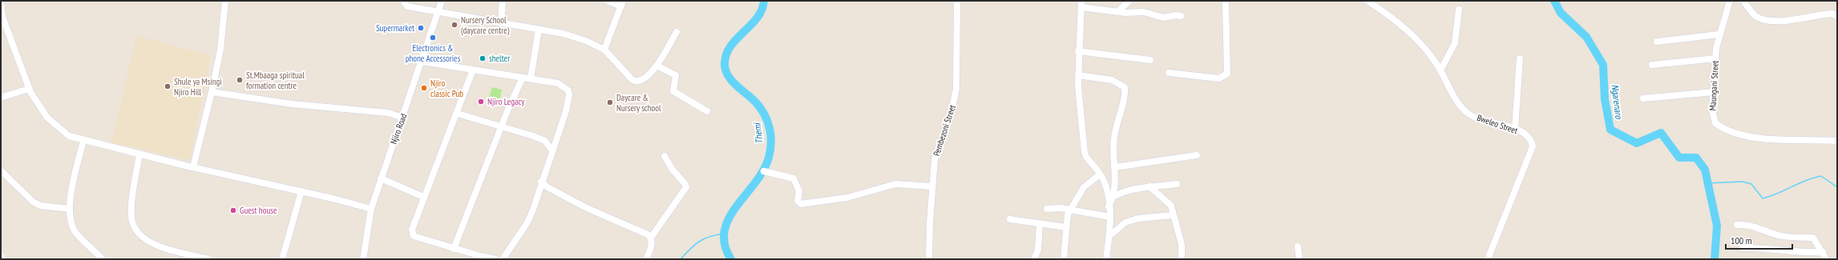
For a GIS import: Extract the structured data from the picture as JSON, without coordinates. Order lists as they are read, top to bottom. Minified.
{"streets":{"street":["Maungani Street","Bweleo Street","Njiro Road","Pembezoni Street"]},"water":["Ngarenaro","Themi"],"places":["Nursery School (daycare centre)","Supermarket","Electronics & phone Accessories","shelter","St.Mbaaga spiritual formation centre","Shule ya Msingi Njiro Hill","Njiro classic Pub","Njiro Legacy","Daycare & Nursery school","Guest house"],"scale_bar":"100 m"}
